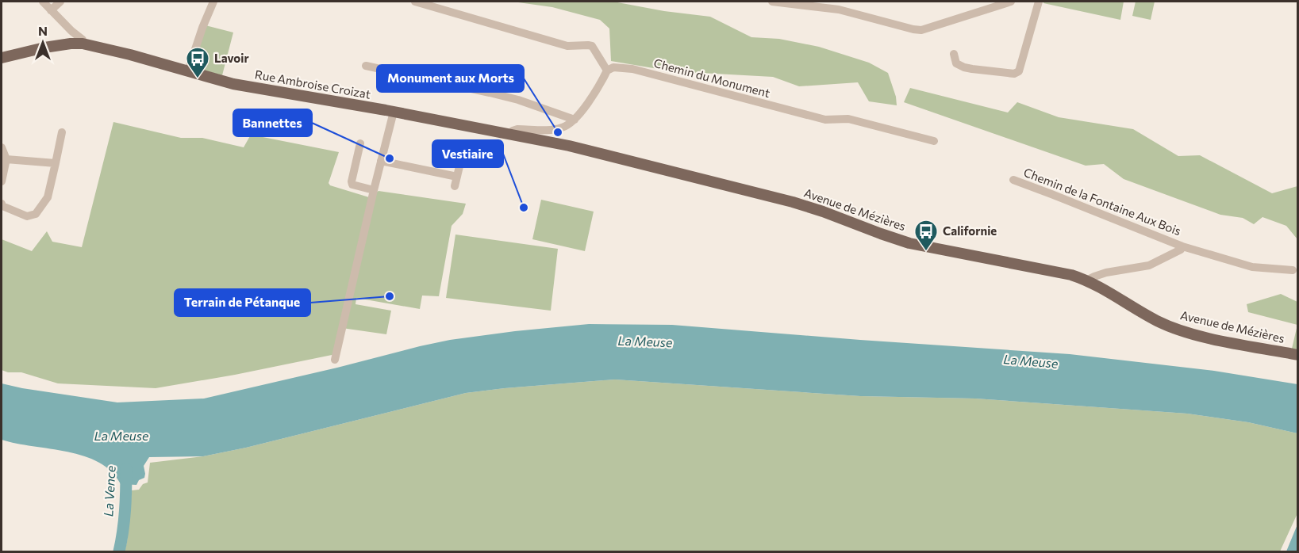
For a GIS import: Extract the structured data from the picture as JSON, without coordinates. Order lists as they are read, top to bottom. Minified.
{"streets":{"main road":["Rue Ambroise Croizat","Avenue de Mézières"],"street":["Chemin du Monument","Chemin de la Fontaine Aux Bois"]},"crossings":[["Rue Ambroise Croizat","Avenue de Mézières"],["Chemin de la Fontaine Aux Bois","Avenue de Mézières"]],"water":["La Meuse","La Vence"],"places":{"bus stop":["Lavoir","Californie"],"other":["Monument aux Morts","Bannettes","Vestiaire","Terrain de Pétanque"]},"north":"top"}
